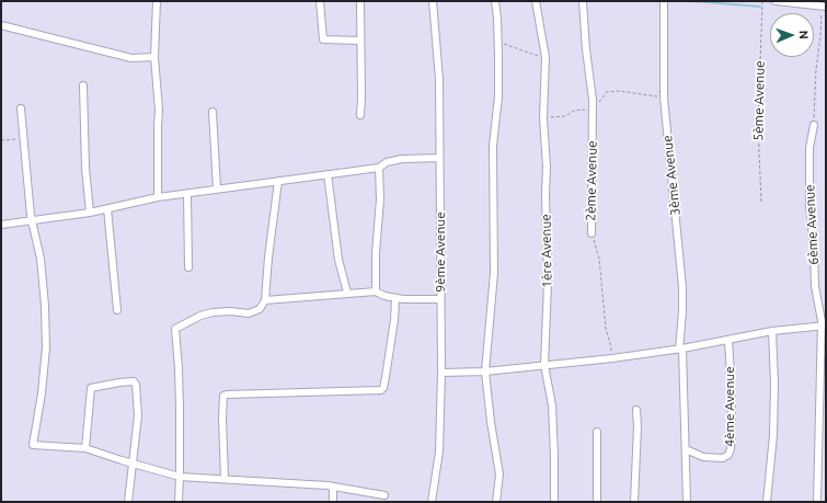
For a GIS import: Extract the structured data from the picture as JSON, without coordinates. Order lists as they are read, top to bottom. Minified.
{"streets":{"street":["3ème Avenue","2ème Avenue","6ème Avenue","1ère Avenue","9ème Avenue","4ème Avenue"],"path":["5ème Avenue"]},"crossings":[["3ème Avenue","4ème Avenue"]],"north":"right"}
